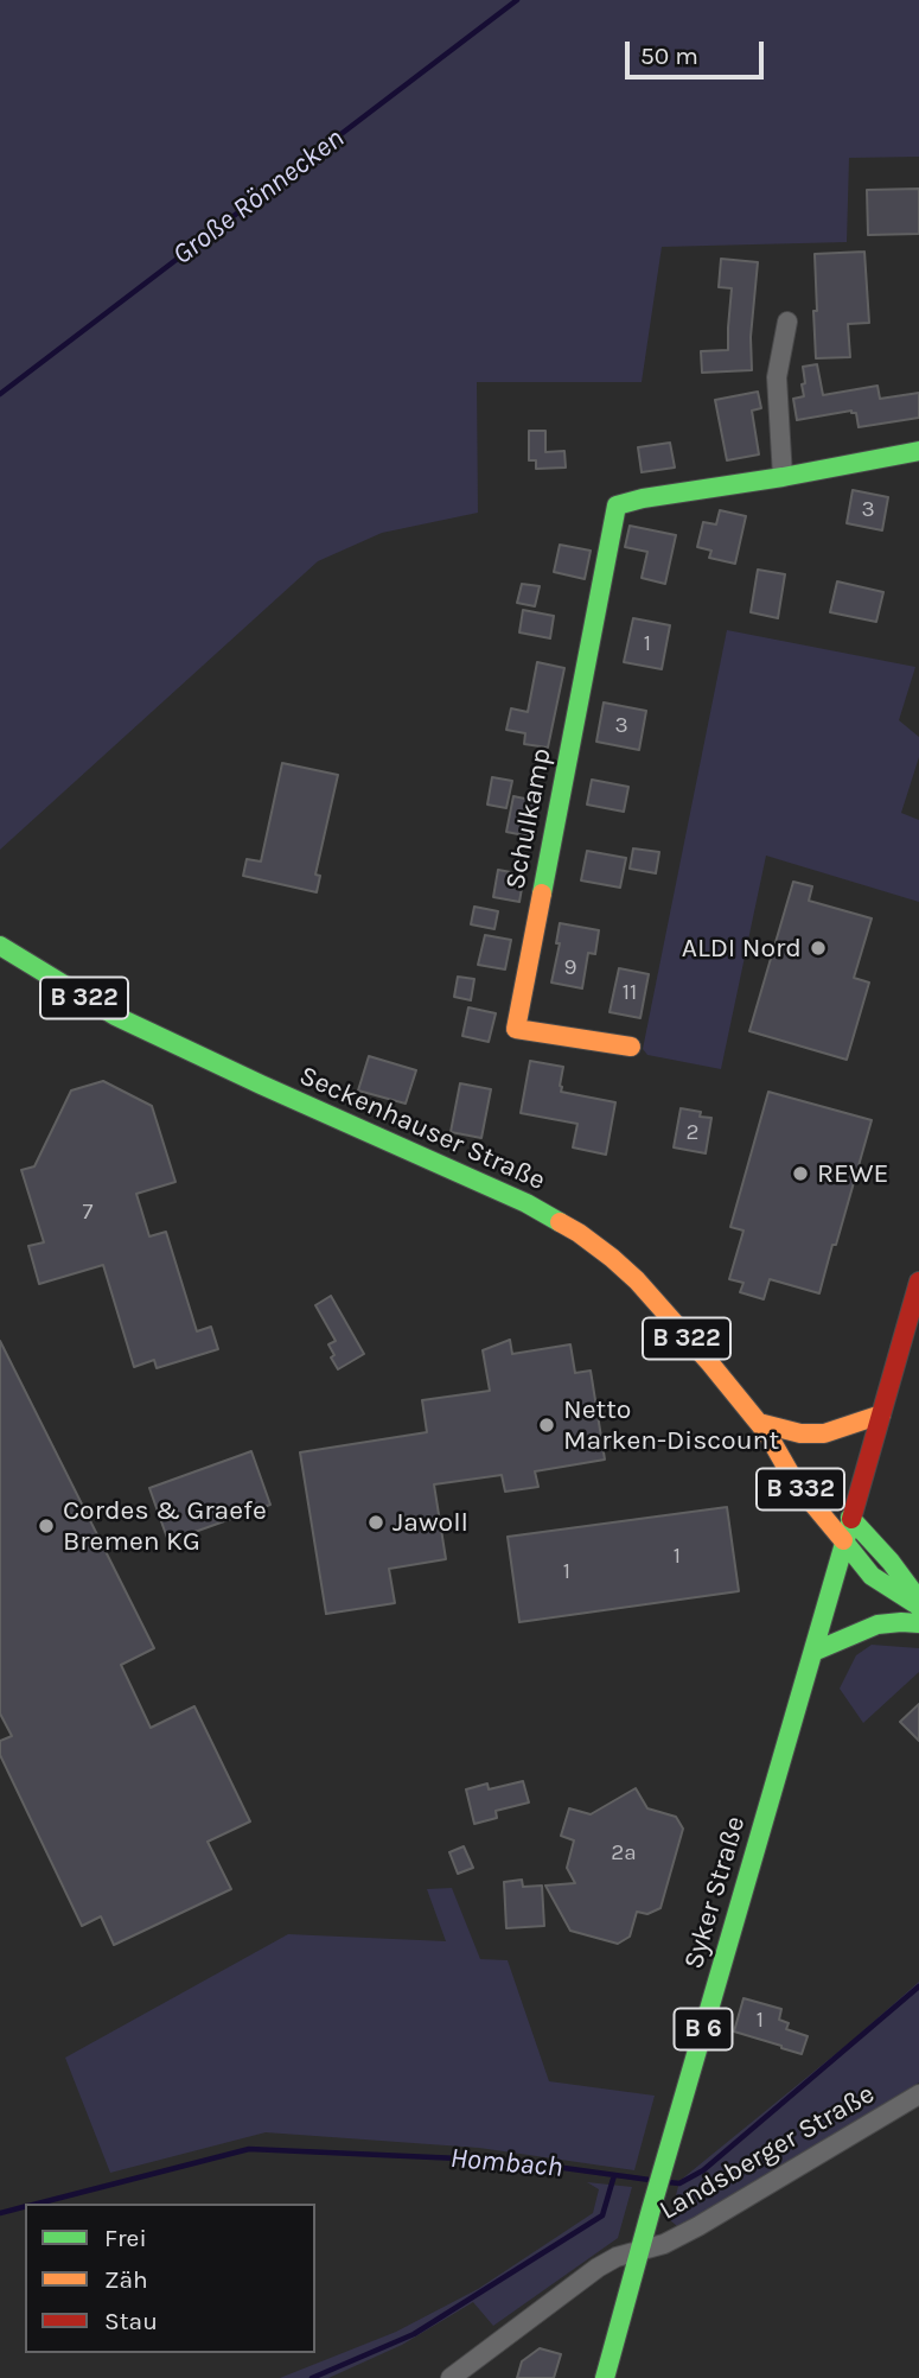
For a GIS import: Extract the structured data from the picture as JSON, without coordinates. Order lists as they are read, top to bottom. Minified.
{"streets":{"main road":["Schulkamp","B 322","Seckenhauser Straße","B 332","Syker Straße","B 6"],"street":["Landsberger Straße"]},"crossings":[["B 322","Seckenhauser Straße"],["B 322","B 332"],["Seckenhauser Straße","B 332"],["B 332","Syker Straße"],["Syker Straße","B 6"],["Syker Straße","Landsberger Straße"]],"water":["Große Rönnecken","Hombach"],"places":["ALDI Nord","REWE","Netto Marken-Discount","Jawoll","Cordes & Graefe Bremen KG"],"house_numbers":["3","1","3","9","11","2","7","1","1","2a","1"],"legend":["Frei","Zäh","Stau"],"scale_bar":"50 m"}
